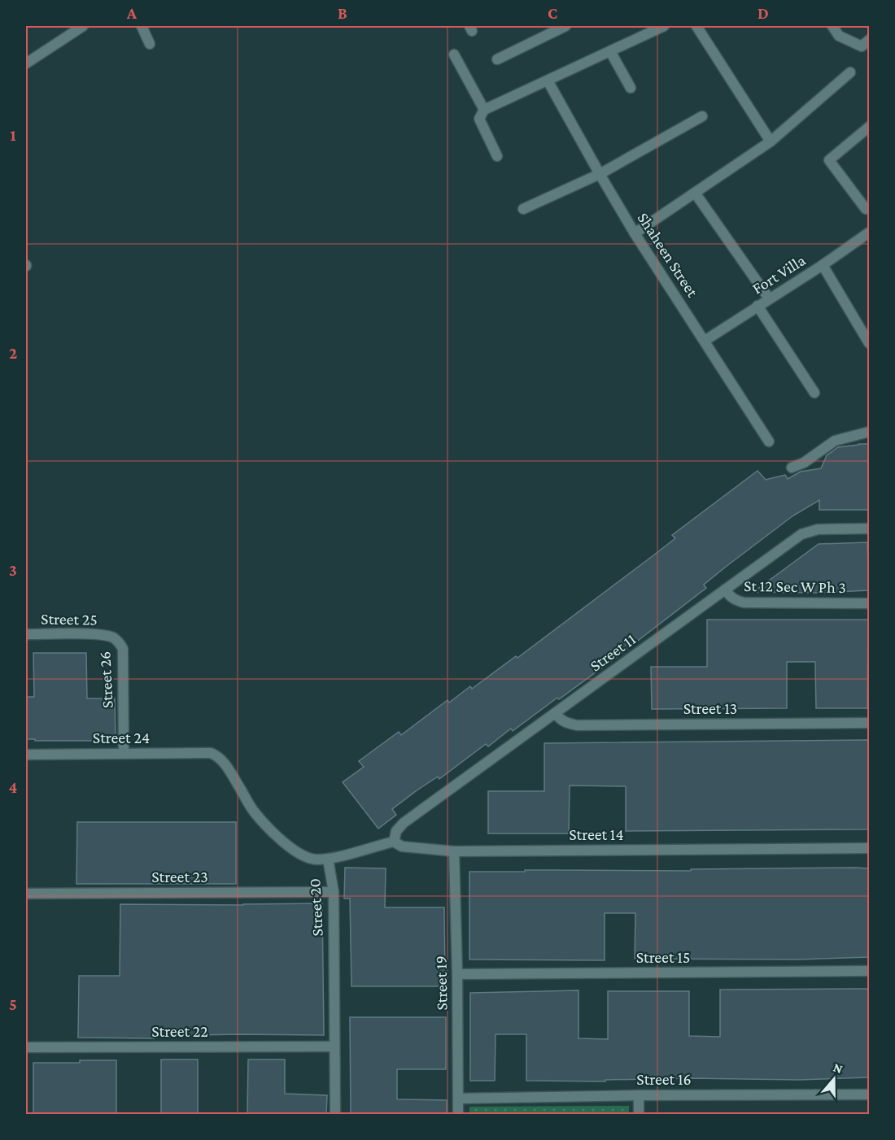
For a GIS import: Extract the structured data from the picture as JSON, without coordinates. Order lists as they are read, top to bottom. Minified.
{"streets":{"street":["Shaheen Street","Fort Villa","St 12 Sec W Ph 3","Street 25","Street 11","Street 26","Street 13","Street 24","Street 14","Street 23","Street 20","Street 15","Street 19","Street 22","Street 16"]},"crossings":[["Shaheen Street","Fort Villa"],["St 12 Sec W Ph 3","Street 11"],["Street 25","Street 26"],["Street 11","Street 13"],["Street 11","Street 14"],["Street 26","Street 24"],["Street 24","Street 20"],["Street 14","Street 20"],["Street 14","Street 19"],["Street 23","Street 20"],["Street 20","Street 22"],["Street 15","Street 19"],["Street 19","Street 16"]],"north":"top","grid":{"columns":["A","B","C","D"],"rows":["1","2","3","4","5"]}}
